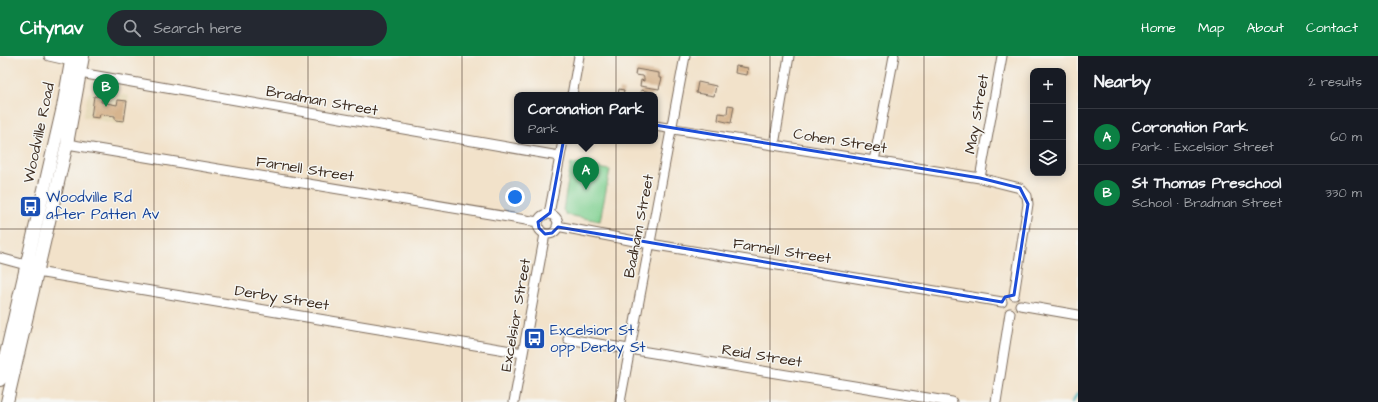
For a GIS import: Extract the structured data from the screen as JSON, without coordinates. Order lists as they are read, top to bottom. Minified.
{"streets":{"main road":["Woodville Road"],"street":["Bradman Street","May Street","Cohen Street","Farnell Street","Badham Street","Derby Street","Excelsior Street","Reid Street"]},"crossings":[["Bradman Street","Woodville Road"],["May Street","Cohen Street"],["Woodville Road","Farnell Street"],["Woodville Road","Derby Street"],["Cohen Street","Farnell Street"],["Cohen Street","Badham Street"],["Farnell Street","Badham Street"],["Farnell Street","Excelsior Street"],["Badham Street","Reid Street"],["Derby Street","Excelsior Street"]],"places":{"bus stop":["Woodville Rd after Patten Av","Excelsior St opp Derby St"]},"page":{"header":"Citynav","search":"Search here","nav":["Home","Map","About","Contact"],"heading":["Nearby","2 results"],"map_buttons":["+","−"],"pins":["B","A"],"popup":["Coronation Park","Park"],"list":[{"mark":"A","name":"Coronation Park","note":"Park · Excelsior Street","value":"60 m"},{"mark":"B","name":"St Thomas Preschool","note":"School · Bradman Street","value":"330 m"}]}}
